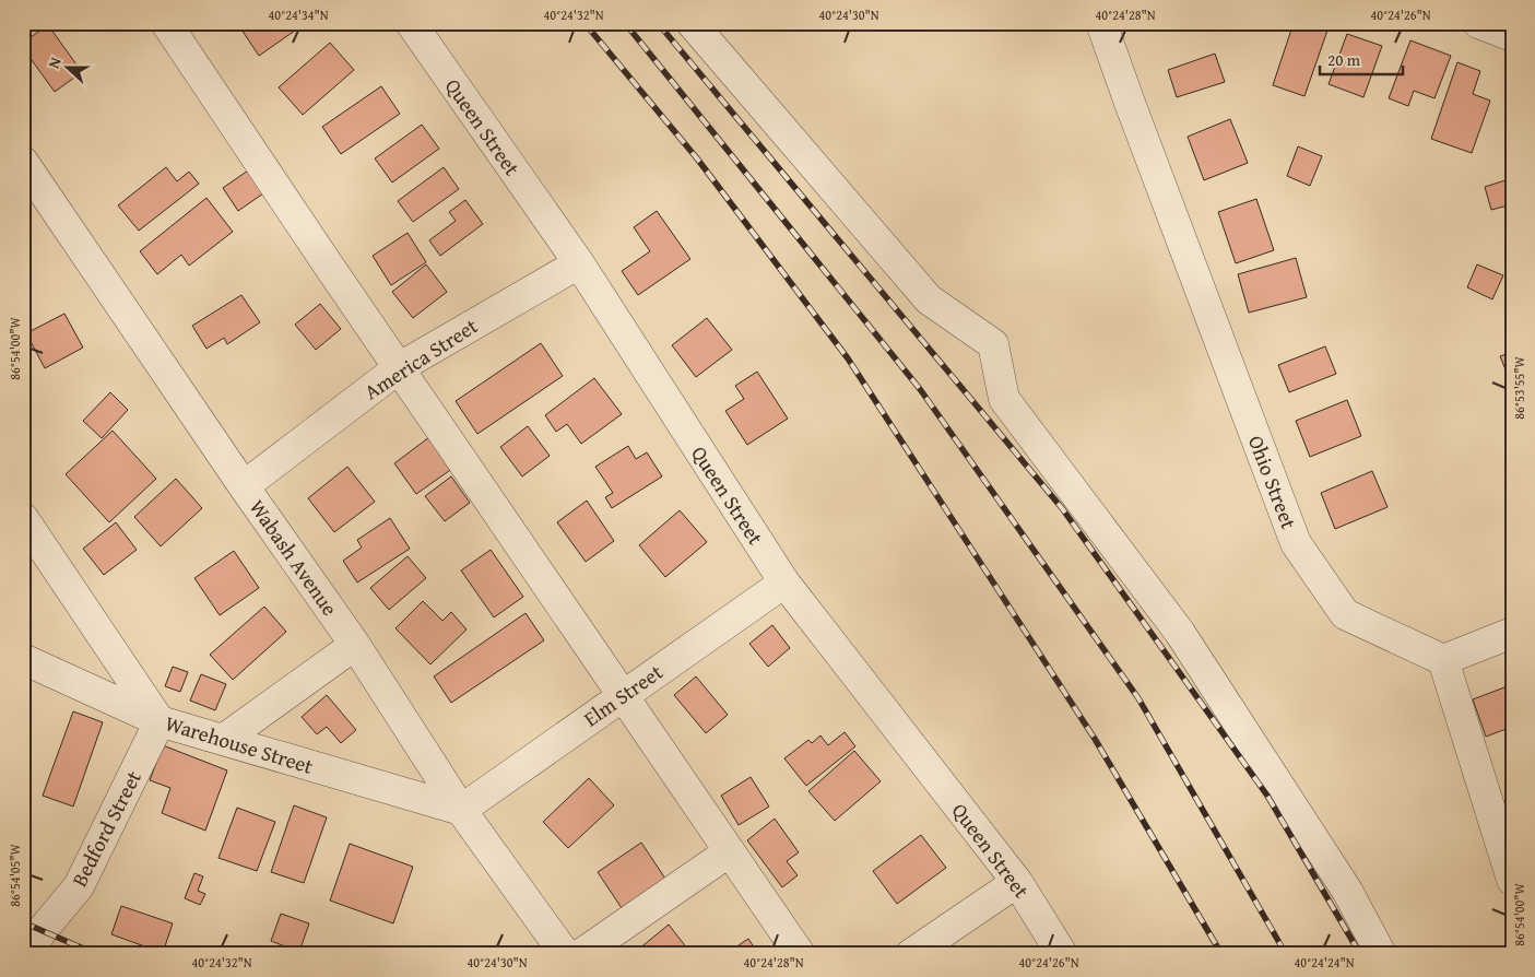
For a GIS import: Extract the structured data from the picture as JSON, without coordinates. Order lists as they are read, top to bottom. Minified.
{"streets":{"street":["Queen Street","America Street","Ohio Street","Wabash Avenue","Elm Street","Warehouse Street","Bedford Street"]},"crossings":[["Queen Street","America Street"],["Queen Street","Elm Street"],["America Street","Wabash Avenue"],["Wabash Avenue","Elm Street"],["Wabash Avenue","Warehouse Street"],["Elm Street","Warehouse Street"],["Warehouse Street","Bedford Street"]],"scale_bar":"20 m","north":"left","coordinates":["40°24'34\"N","40°24'32\"N","40°24'30\"N","40°24'28\"N","40°24'26\"N","86°54'00\"W","86°53'55\"W","86°54'05\"W","40°24'24\"N"]}
